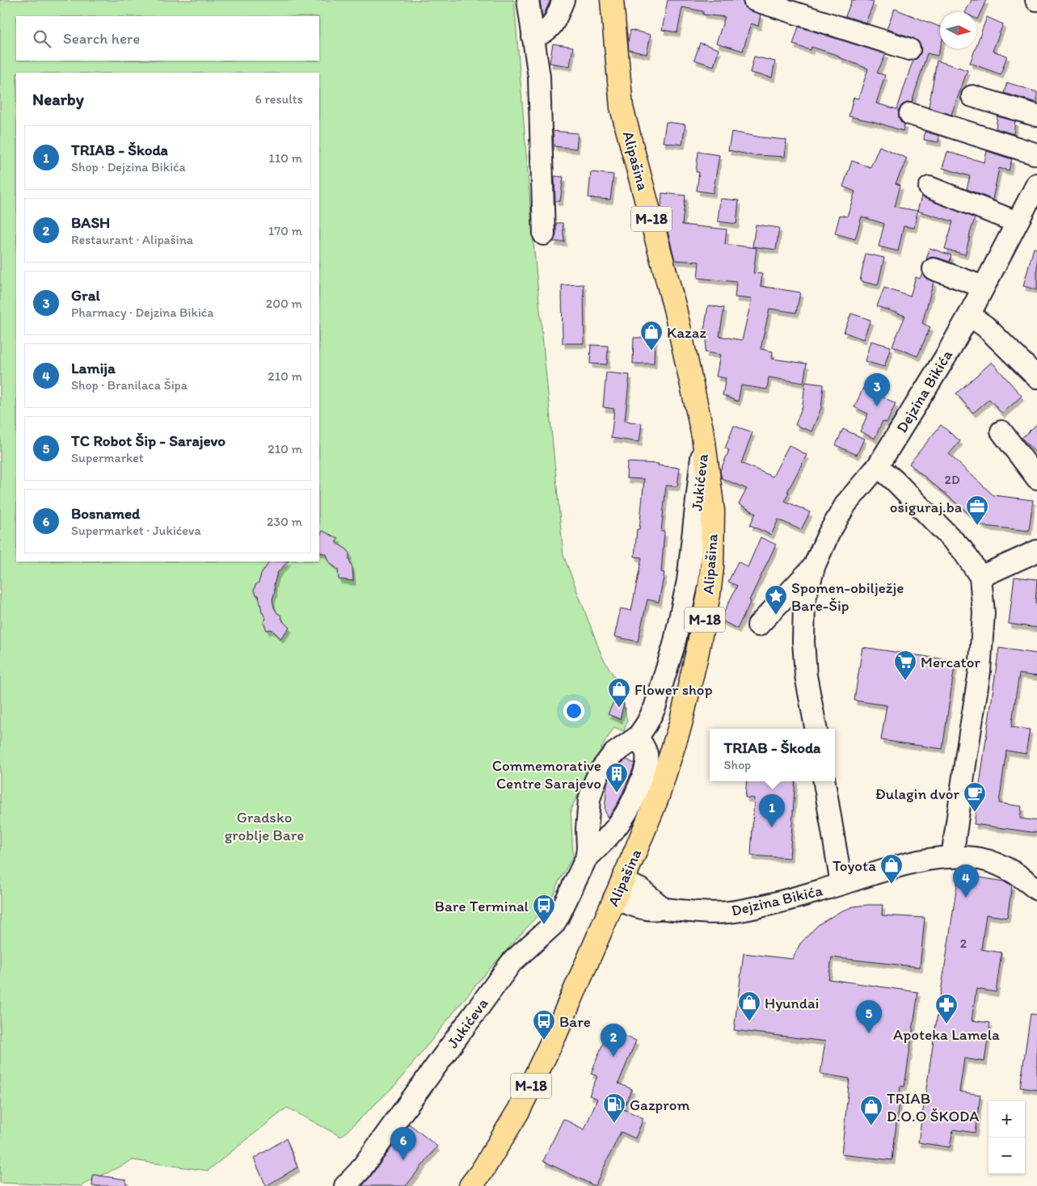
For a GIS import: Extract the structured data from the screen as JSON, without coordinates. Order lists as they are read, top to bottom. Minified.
{"streets":{"main road":["Alipašina","M-18"],"street":["Dejzina Bikića","Jukićeva"]},"crossings":[["Alipašina","Dejzina Bikića"],["Alipašina","Jukićeva"]],"parks":["Gradsko groblje Bare"],"places":{"shop":["Kazaz","Flower shop","Toyota","Hyundai","TRIAB D.O.O ŠKODA"],"office":["osiguraj.ba"],"place":["Spomen-obilježje Bare-Šip"],"supermarket":["Mercator"],"building":["Commemorative Centre Sarajevo"],"cafe":["Đulagin dvor"],"bus stop":["Bare Terminal","Bare"],"pharmacy":["Apoteka Lamela"],"fuel station":["Gazprom"]},"house_numbers":["2D","2"],"north":"right","page":{"search":"Search here","heading":["Nearby","6 results"],"list":[{"mark":"1","name":"TRIAB - Škoda","note":"Shop · Dejzina Bikića","value":"110 m"},{"mark":"2","name":"BASH","note":"Restaurant · Alipašina","value":"170 m"},{"mark":"3","name":"Gral","note":"Pharmacy · Dejzina Bikića","value":"200 m"},{"mark":"4","name":"Lamija","note":"Shop · Branilaca Šipa","value":"210 m"},{"mark":"5","name":"TC Robot Šip - Sarajevo","note":"Supermarket","value":"210 m"},{"mark":"6","name":"Bosnamed","note":"Supermarket · Jukićeva","value":"230 m"}],"pins":["3","1","4","5","2","6"],"popup":["TRIAB - Škoda","Shop"],"map_buttons":["+","−"]}}
